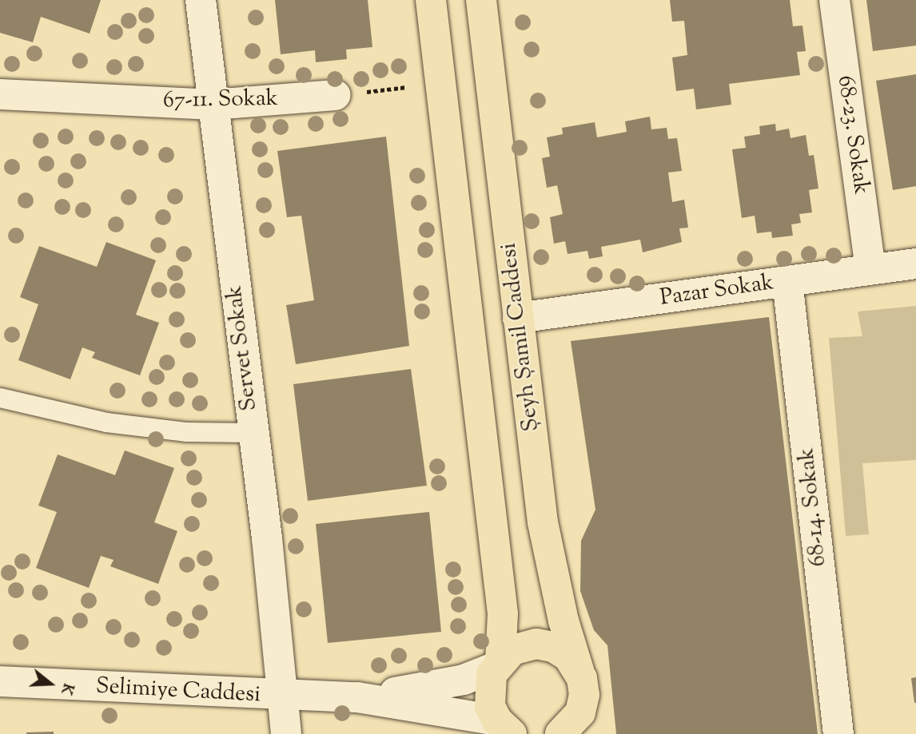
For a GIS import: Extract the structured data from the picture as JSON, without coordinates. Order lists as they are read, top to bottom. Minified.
{"streets":{"main road":["Şeyh Şamil Caddesi"],"street":["67-11. Sokak","68-23. Sokak","Pazar Sokak","Servet Sokak","68-14. Sokak","Selimiye Caddesi"]},"crossings":[["67-11. Sokak","Servet Sokak"],["68-23. Sokak","Pazar Sokak"],["Pazar Sokak","Şeyh Şamil Caddesi"],["Pazar Sokak","68-14. Sokak"],["Servet Sokak","Selimiye Caddesi"]],"north":"right"}
